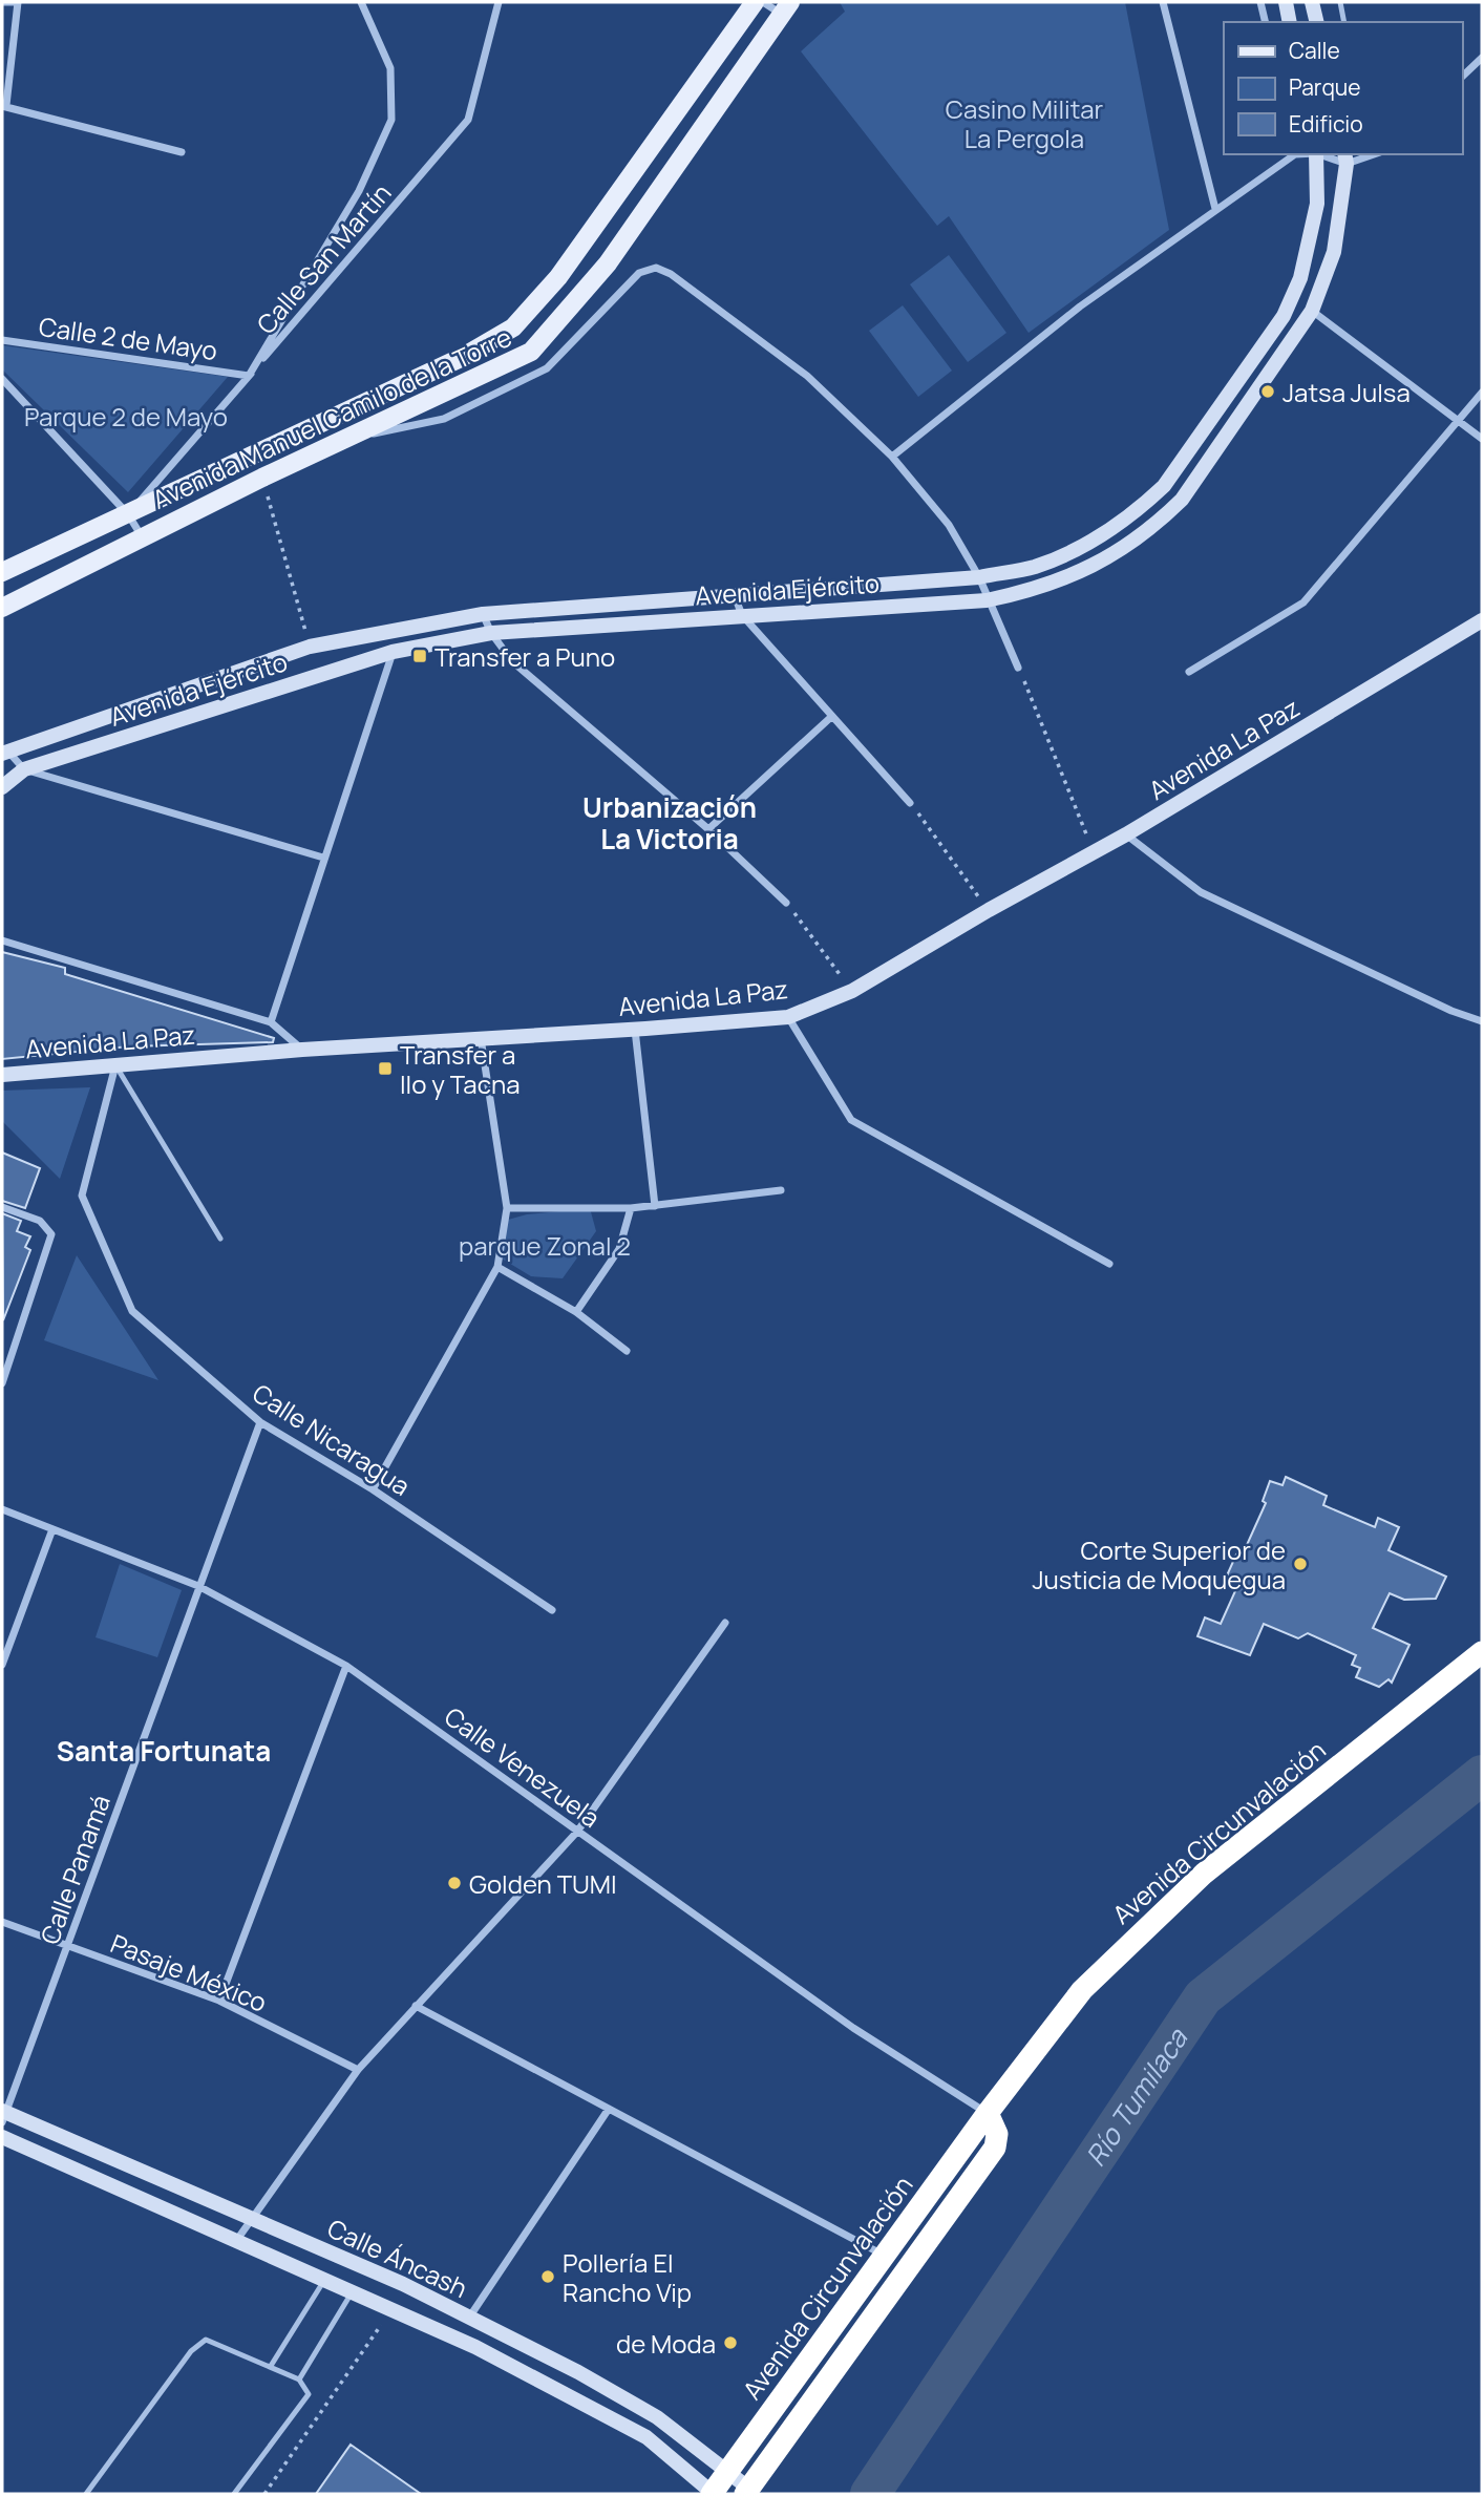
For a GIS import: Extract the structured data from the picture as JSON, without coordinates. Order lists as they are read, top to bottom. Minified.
{"streets":{"highway":["Avenida Circunvalación"],"main road":["Avenida Manuel Camilo de la Torre","Avenida Ejército","Avenida La Paz","Calle Áncash"],"street":["Calle San Martín","Calle 2 de Mayo","Calle Nicaragua","Calle Venezuela","Calle Panamá","Pasaje México"]},"crossings":[["Calle San Martín","Calle 2 de Mayo"],["Calle San Martín","Avenida Manuel Camilo de la Torre"],["Avenida La Paz","Calle Nicaragua"],["Calle Nicaragua","Calle Panamá"],["Calle Venezuela","Avenida Circunvalación"],["Calle Venezuela","Calle Panamá"],["Avenida Circunvalación","Calle Áncash"],["Calle Panamá","Pasaje México"],["Calle Panamá","Calle Áncash"]],"districts":["Urbanización La Victoria","Santa Fortunata"],"water":["Río Tumilaca"],"parks":["Casino Militar La Pergola","Parque 2 de Mayo","parque Zonal 2"],"places":{"other":["Jatsa Julsa","Corte Superior de Justicia de Moquegua","Golden TUMI","Pollería El Rancho Vip","de Moda"],"transit":["Transfer a Puno","Transfer a Ilo y Tacna"]},"legend":["Calle","Parque","Edificio"]}
